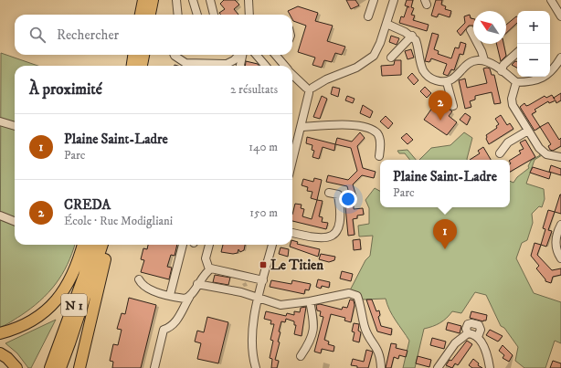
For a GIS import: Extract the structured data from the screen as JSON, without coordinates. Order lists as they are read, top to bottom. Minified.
{"streets":{"highway":["N 1"]},"places":{"transit":["Le Titien"]},"north":"top left","page":{"map_buttons":["+","−"],"search":"Rechercher","heading":["À proximité","2 résultats"],"pins":["2","1"],"list":[{"mark":"1","name":"Plaine Saint-Ladre","note":"Parc","value":"140 m"},{"mark":"2","name":"CREDA","note":"École · Rue Modigliani","value":"150 m"}],"popup":["Plaine Saint-Ladre","Parc"]}}
